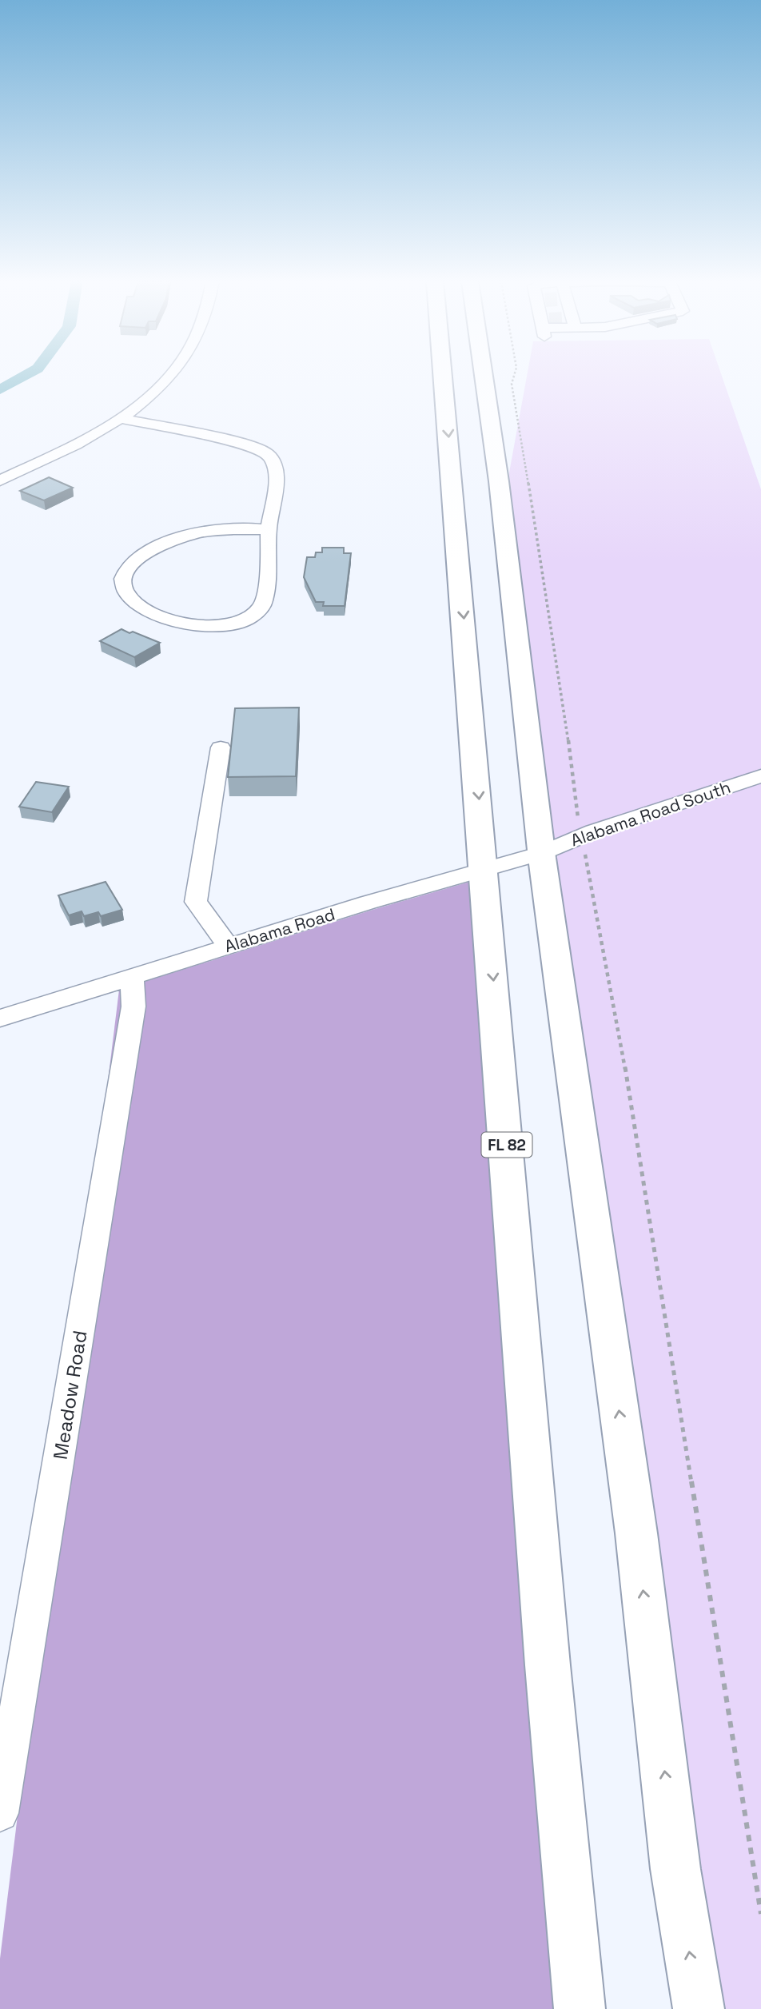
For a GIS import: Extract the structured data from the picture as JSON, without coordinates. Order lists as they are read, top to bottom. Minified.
{"streets":{"highway":["FL 82"],"street":["Alabama Road South","Alabama Road","Meadow Road"]},"crossings":[["Alabama Road South","Alabama Road"],["Alabama Road","FL 82"],["Alabama Road","Meadow Road"]]}
